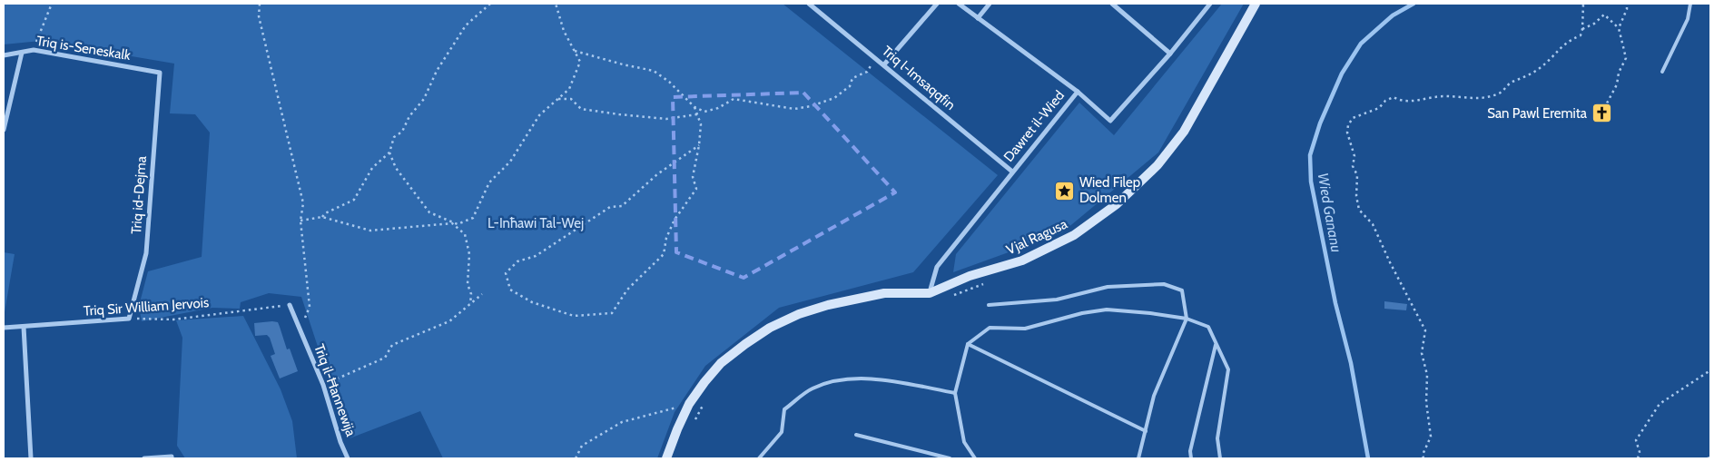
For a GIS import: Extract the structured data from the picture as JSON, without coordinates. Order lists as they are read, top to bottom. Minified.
{"streets":{"main road":["Vjal Ragusa"],"street":["Triq is-Seneskalk","Triq l-Imsaqqfin","Dawret il-Wied","Triq id-Dejma","Triq Sir William Jervois","Triq il-Ħannewija"]},"crossings":[["Triq is-Seneskalk","Triq id-Dejma"],["Triq l-Imsaqqfin","Dawret il-Wied"],["Dawret il-Wied","Vjal Ragusa"],["Triq id-Dejma","Triq Sir William Jervois"],["Triq Sir William Jervois","Triq il-Ħannewija"]],"water":["Wied Gananu"],"parks":["L-Inħawi Tal-Wej"],"places":{"church":["San Pawl Eremita"],"place":["Wied Filep Dolmen"]}}
